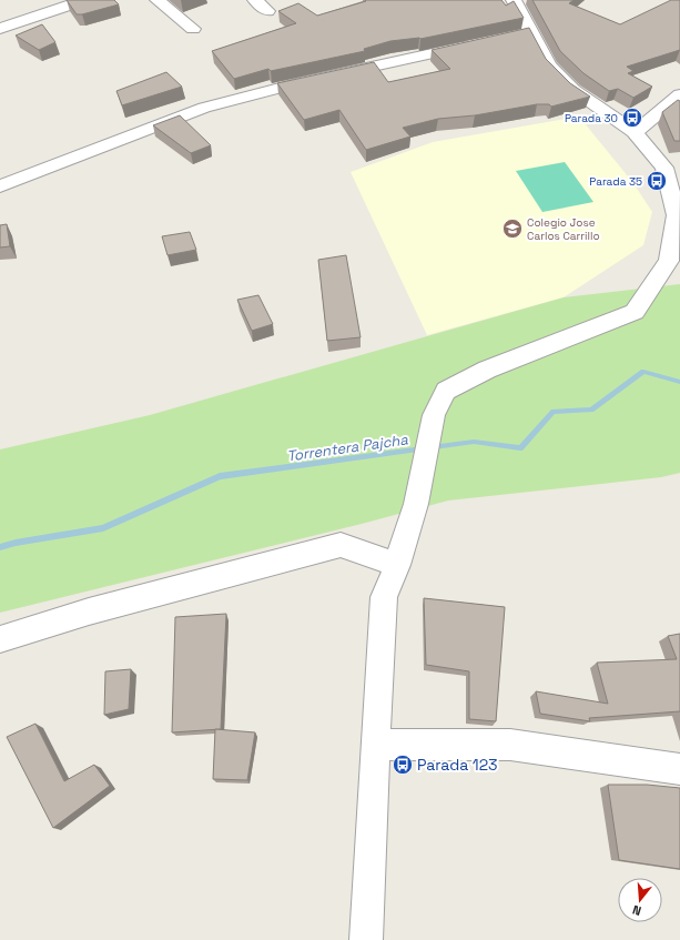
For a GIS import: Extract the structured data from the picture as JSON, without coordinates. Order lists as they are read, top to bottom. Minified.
{"water":["Torrentera Pajcha"],"places":{"bus stop":["Parada 30","Parada 35","Parada 123"],"school or university":["Colegio Jose Carlos Carrillo"]},"north":"bottom"}
